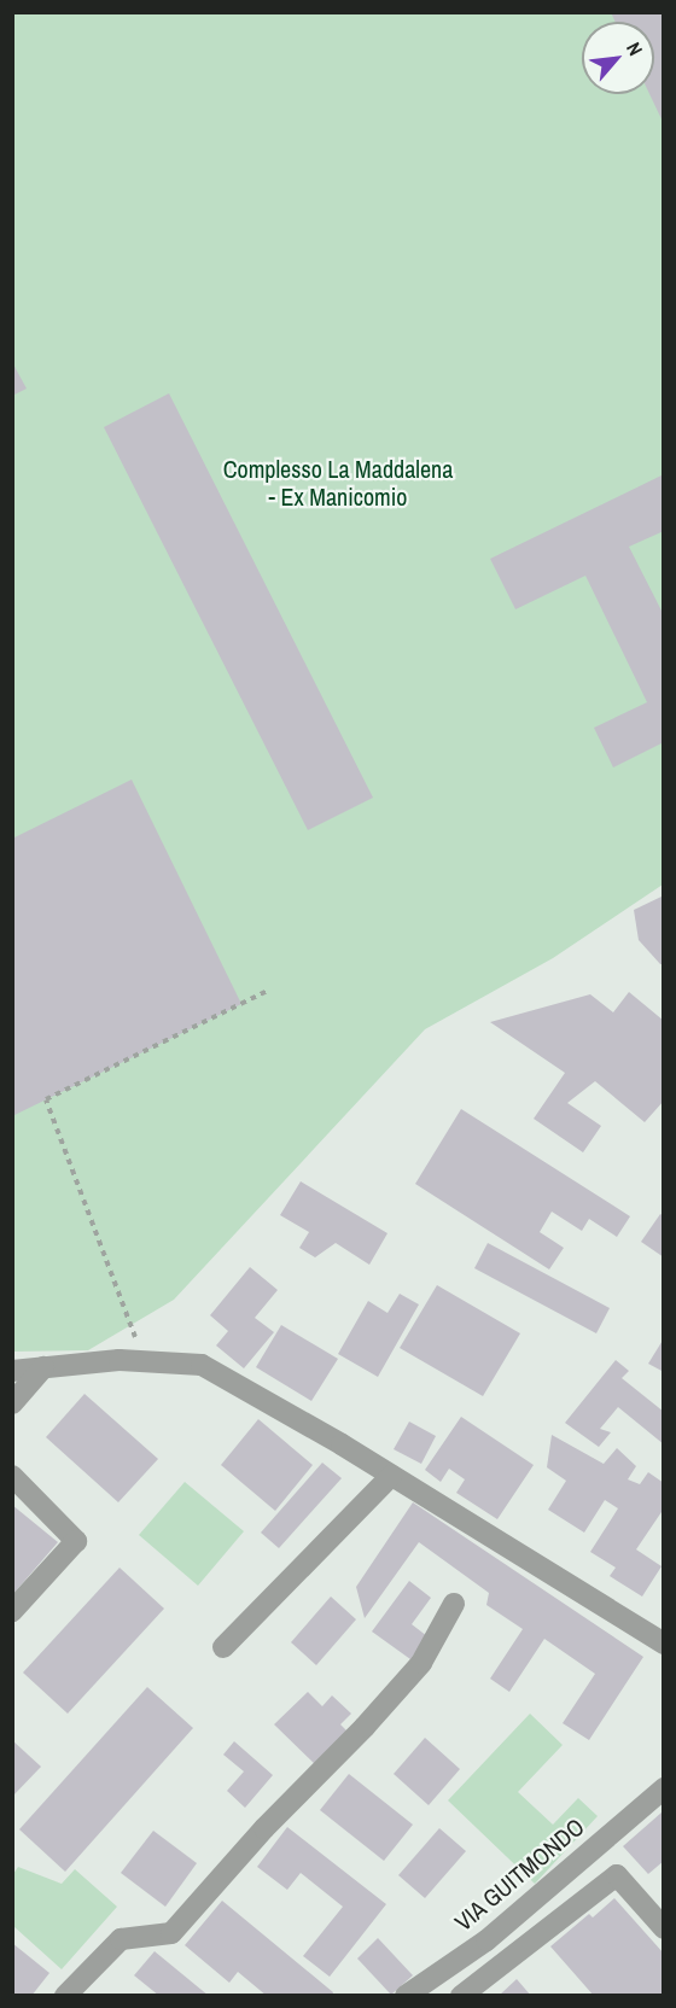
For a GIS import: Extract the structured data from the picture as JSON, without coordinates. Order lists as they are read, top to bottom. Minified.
{"streets":{"street":["VIA GUITMONDO"]},"parks":["Complesso La Maddalena - Ex Manicomio"],"north":"top right"}
